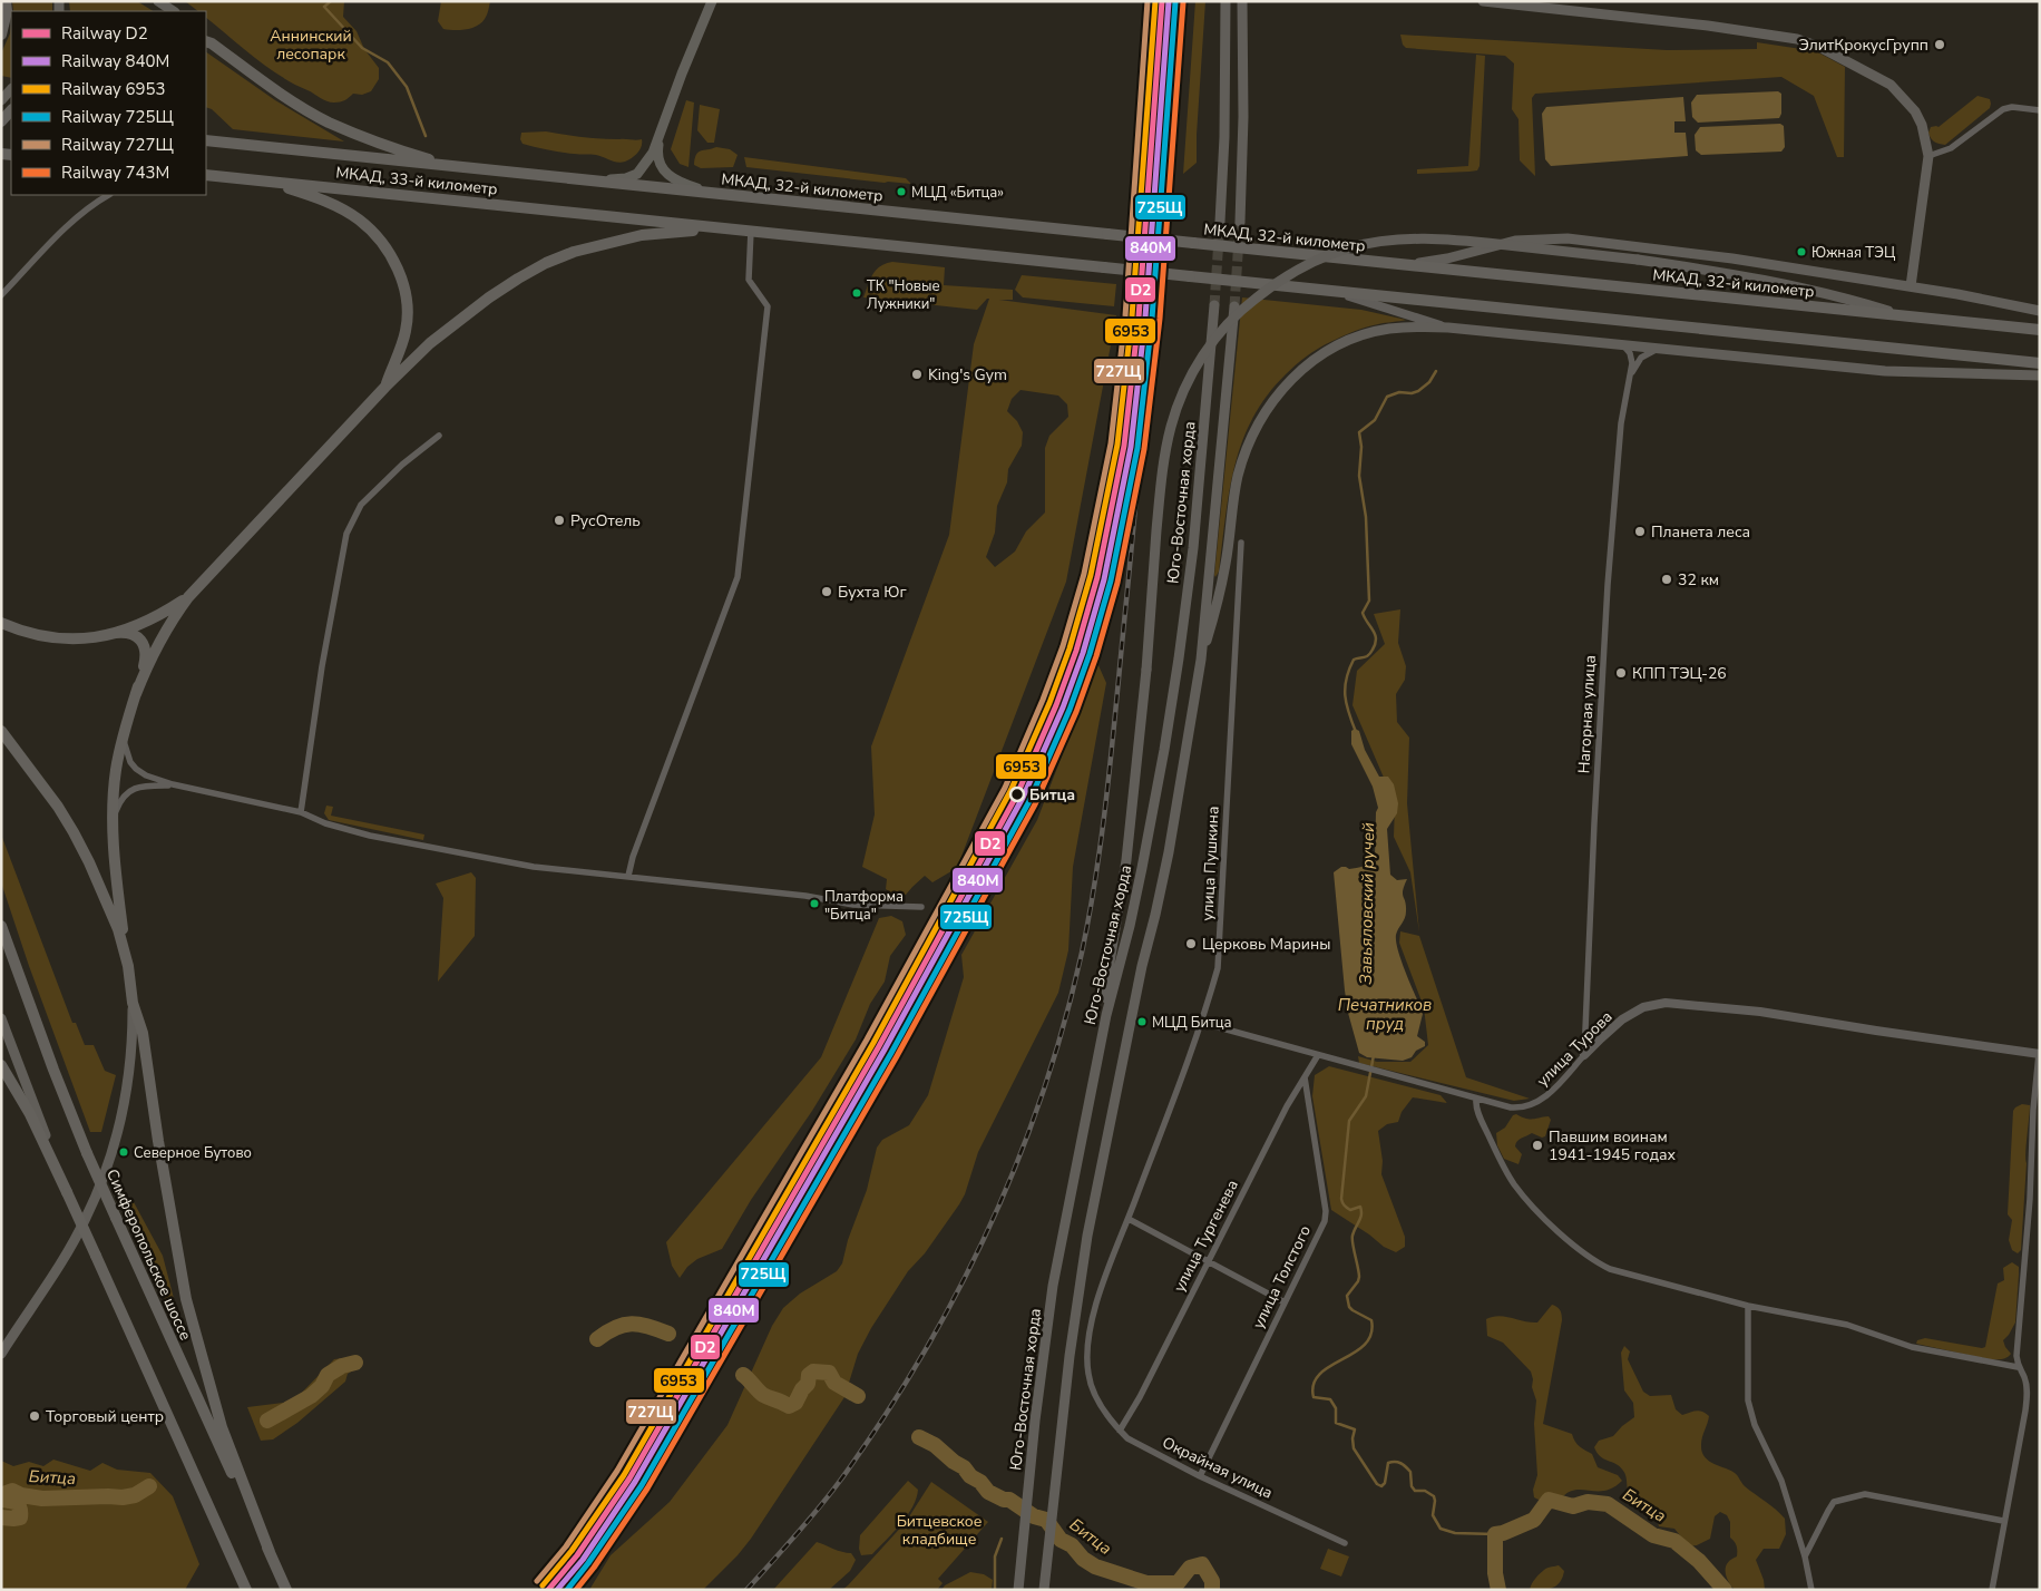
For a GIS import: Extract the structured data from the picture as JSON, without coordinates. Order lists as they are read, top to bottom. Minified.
{"streets":{"highway":["МКАД, 33-й километр","МКАД, 32-й километр","Симферопольское шоссе"],"main road":["Юго-Восточная хорда"],"street":["Нагорная улица","улица Пушкина","улица Турова","улица Тургенева","улица Толстого","Окрайная улица"]},"crossings":[["МКАД, 33-й километр","МКАД, 32-й километр"],["Нагорная улица","улица Турова"],["улица Пушкина","улица Турова"],["улица Пушкина","Окрайная улица"],["улица Турова","улица Тургенева"],["улица Тургенева","улица Толстого"],["улица Тургенева","Окрайная улица"],["улица Толстого","Окрайная улица"]],"water":["Завьяловский ручей","Печатников пруд","Битца"],"parks":["Аннинский лесопарк","Битцевское кладбище"],"places":["ЭлитКрокусГрупп","МЦД «Битца»","Южная ТЭЦ","ТК \"Новые Лужники\"","King's Gym","РусОтель","Планета леса","32 км","Бухта Юг","КПП ТЭЦ-26","Битца","Платформа \"Битца\"","Церковь Марины","МЦД Битца","Павшим воинам 1941-1945 годах","Северное Бутово","Торговый центр"],"lines":["rail line D2","rail line 840М","rail line 6953","rail line 727Щ","rail line 725Щ","rail line 743М"],"legend":["Railway D2","Railway 840М","Railway 6953","Railway 725Щ","Railway 727Щ","Railway 743М"]}
